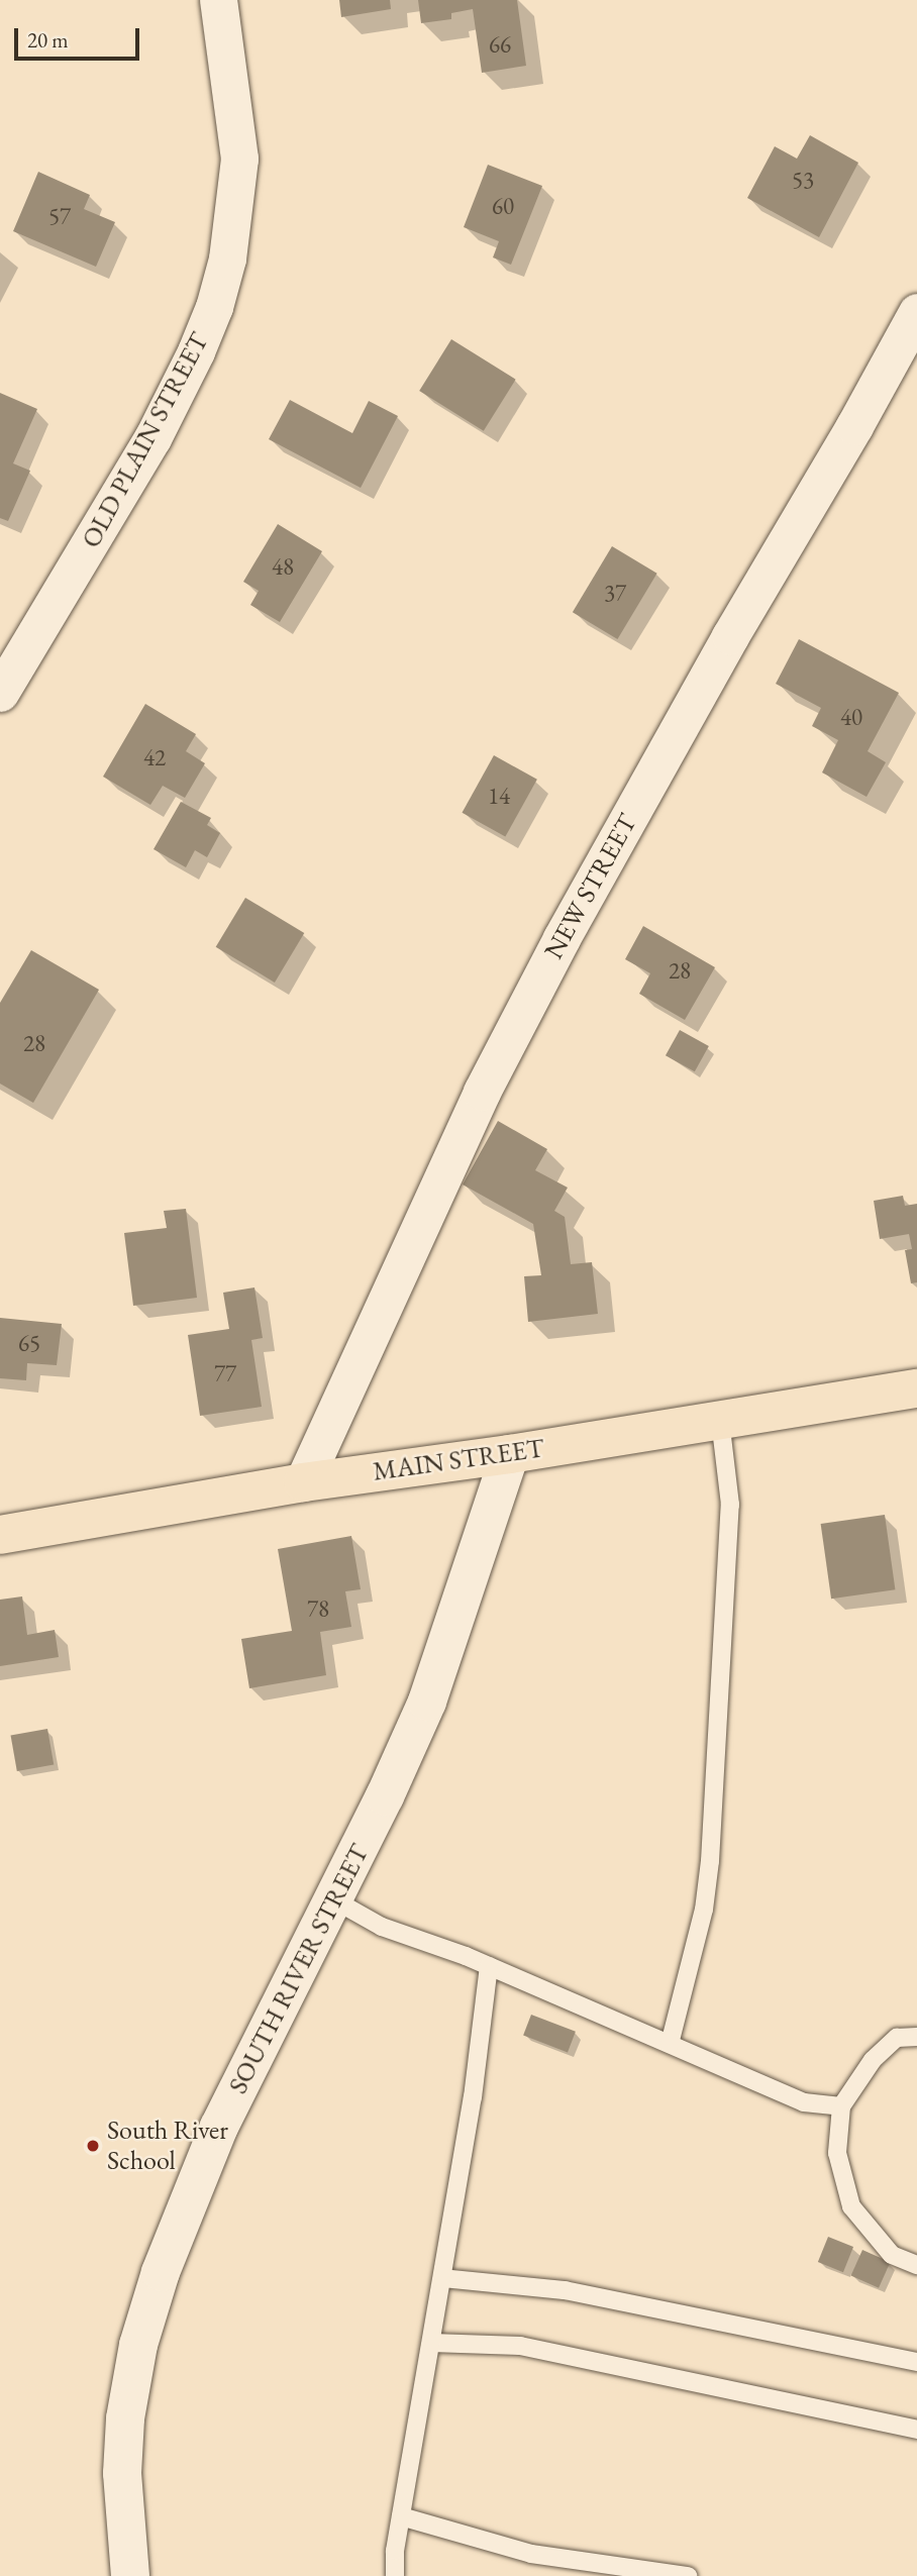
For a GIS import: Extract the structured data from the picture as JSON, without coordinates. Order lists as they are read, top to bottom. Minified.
{"streets":{"main road":["MAIN STREET"],"street":["OLD PLAIN STREET","NEW STREET","SOUTH RIVER STREET"]},"crossings":[["NEW STREET","MAIN STREET"],["MAIN STREET","SOUTH RIVER STREET"]],"places":["South River School"],"house_numbers":["66","53","60","57","48","37","40","42","14","28","28","65","77","78"],"scale_bar":"20 m"}
